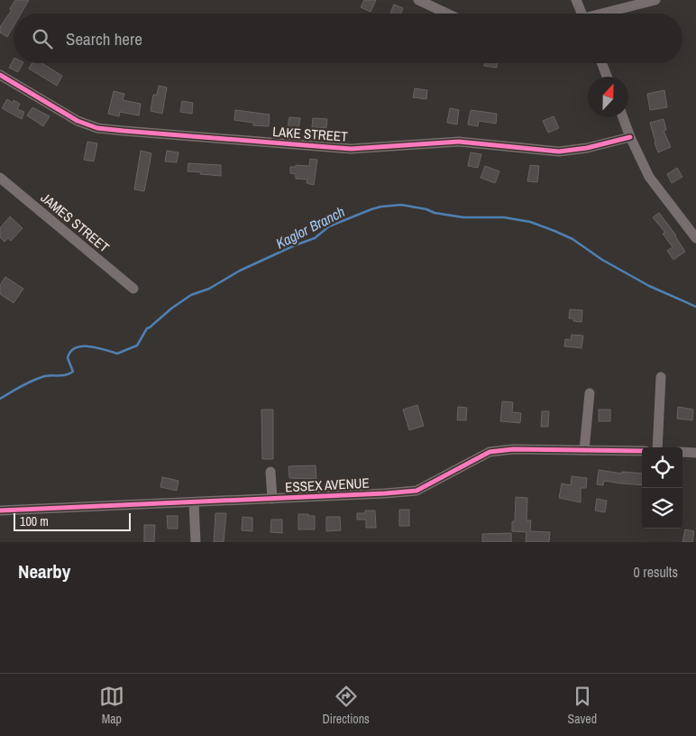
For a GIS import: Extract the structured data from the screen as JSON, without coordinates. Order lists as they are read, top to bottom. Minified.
{"streets":{"street":["LAKE STREET","JAMES STREET","ESSEX AVENUE"]},"water":["Kaglor Branch"],"scale_bar":"100 m","north":"top","page":{"search":"Search here","scale":"100 m","heading":["Nearby","0 results"],"nav":["Map","Directions","Saved"]}}
